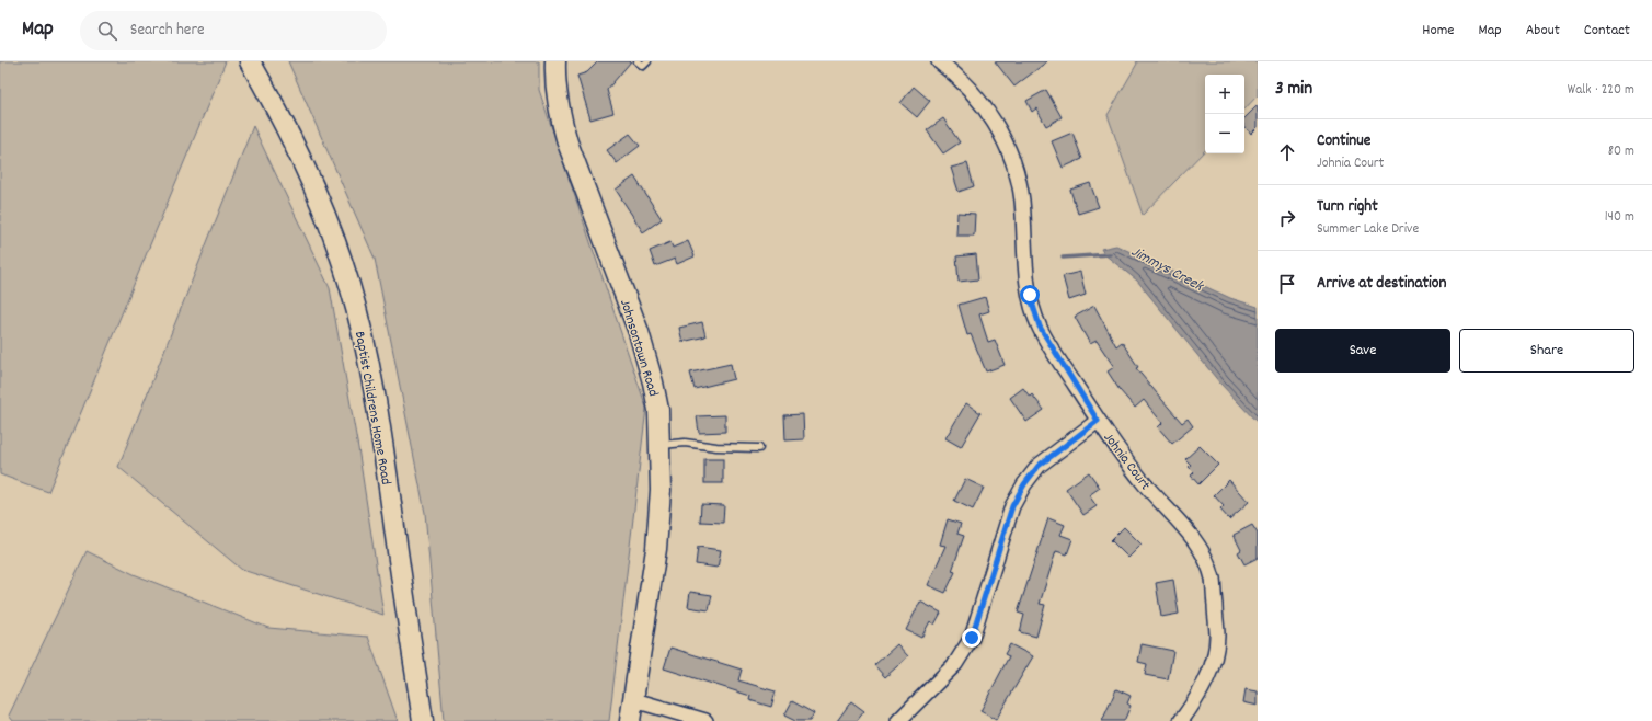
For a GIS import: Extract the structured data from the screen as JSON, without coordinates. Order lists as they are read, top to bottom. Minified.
{"streets":{"street":["Johnsontown Road","Baptist Childrens Home Road","Johnia Court"]},"water":["Jimmys Creek"],"page":{"header":"Map","search":"Search here","nav":["Home","Map","About","Contact"],"heading":["3 min","Walk · 220 m"],"map_buttons":["+","−"],"list":[["Continue","Johnia Court","80 m"],["Turn right","Summer Lake Drive","140 m"],"Arrive at destination"],"buttons":["Save","Share"]}}
